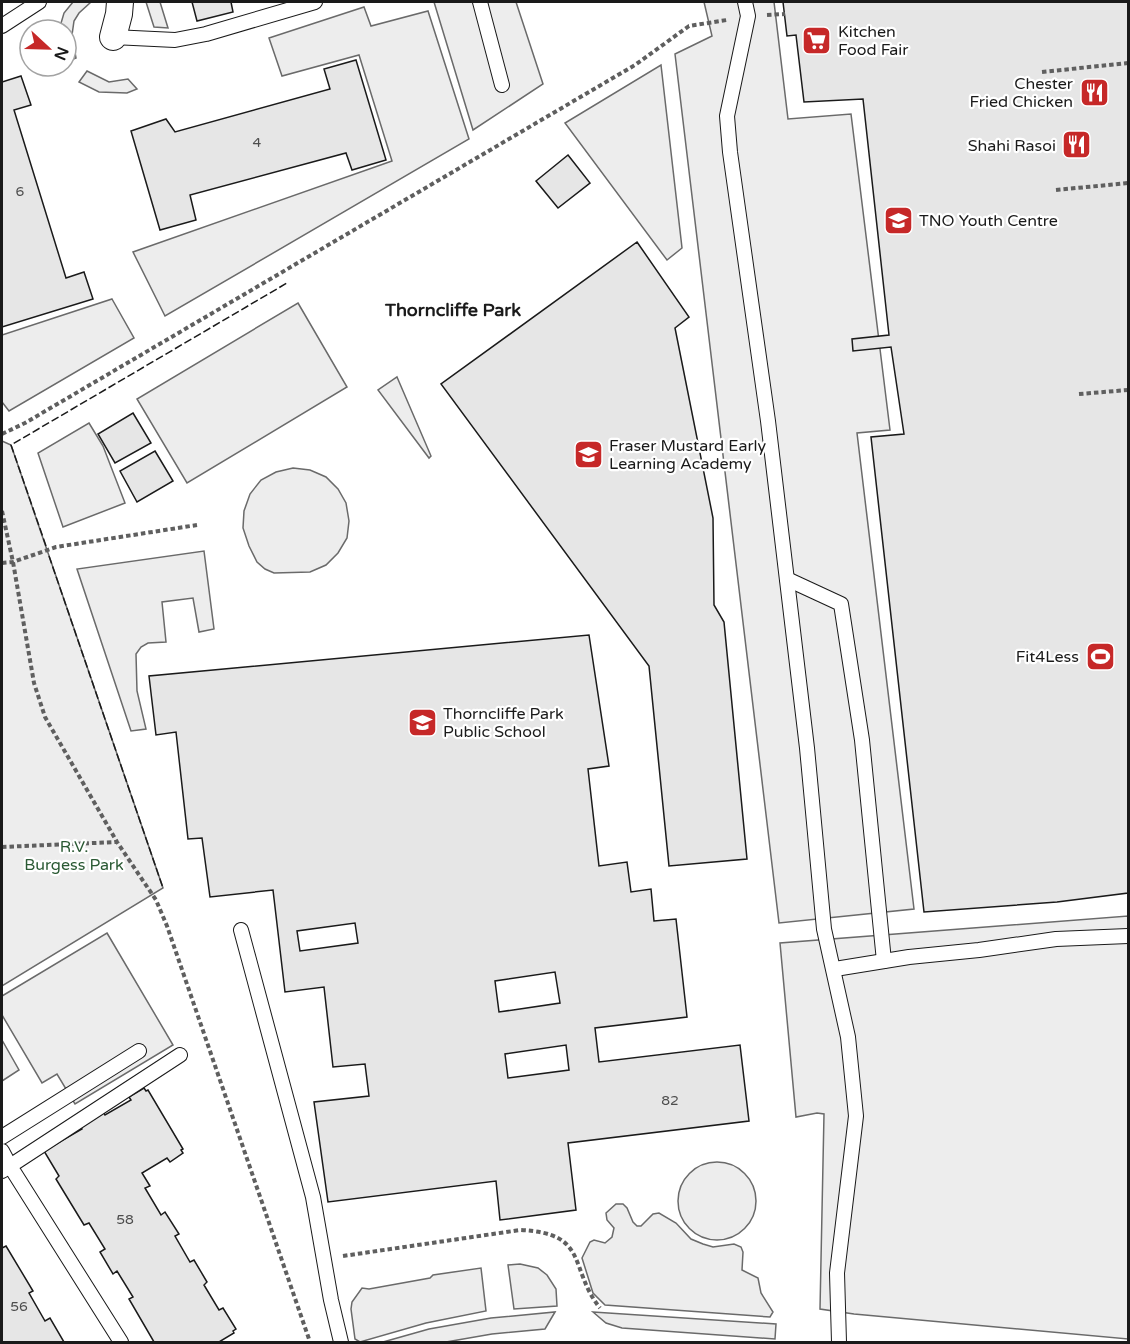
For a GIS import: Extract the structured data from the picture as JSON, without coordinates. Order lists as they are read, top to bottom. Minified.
{"districts":["Thorncliffe Park"],"parks":["R.V. Burgess Park"],"places":{"supermarket":["Kitchen Food Fair"],"restaurant":["Chester Fried Chicken","Shahi Rasoi"],"school or university":["TNO Youth Centre","Fraser Mustard Early Learning Academy","Thorncliffe Park Public School"],"sports":["Fit4Less"]},"house_numbers":["4","6","82","58","56"],"north":"right"}
